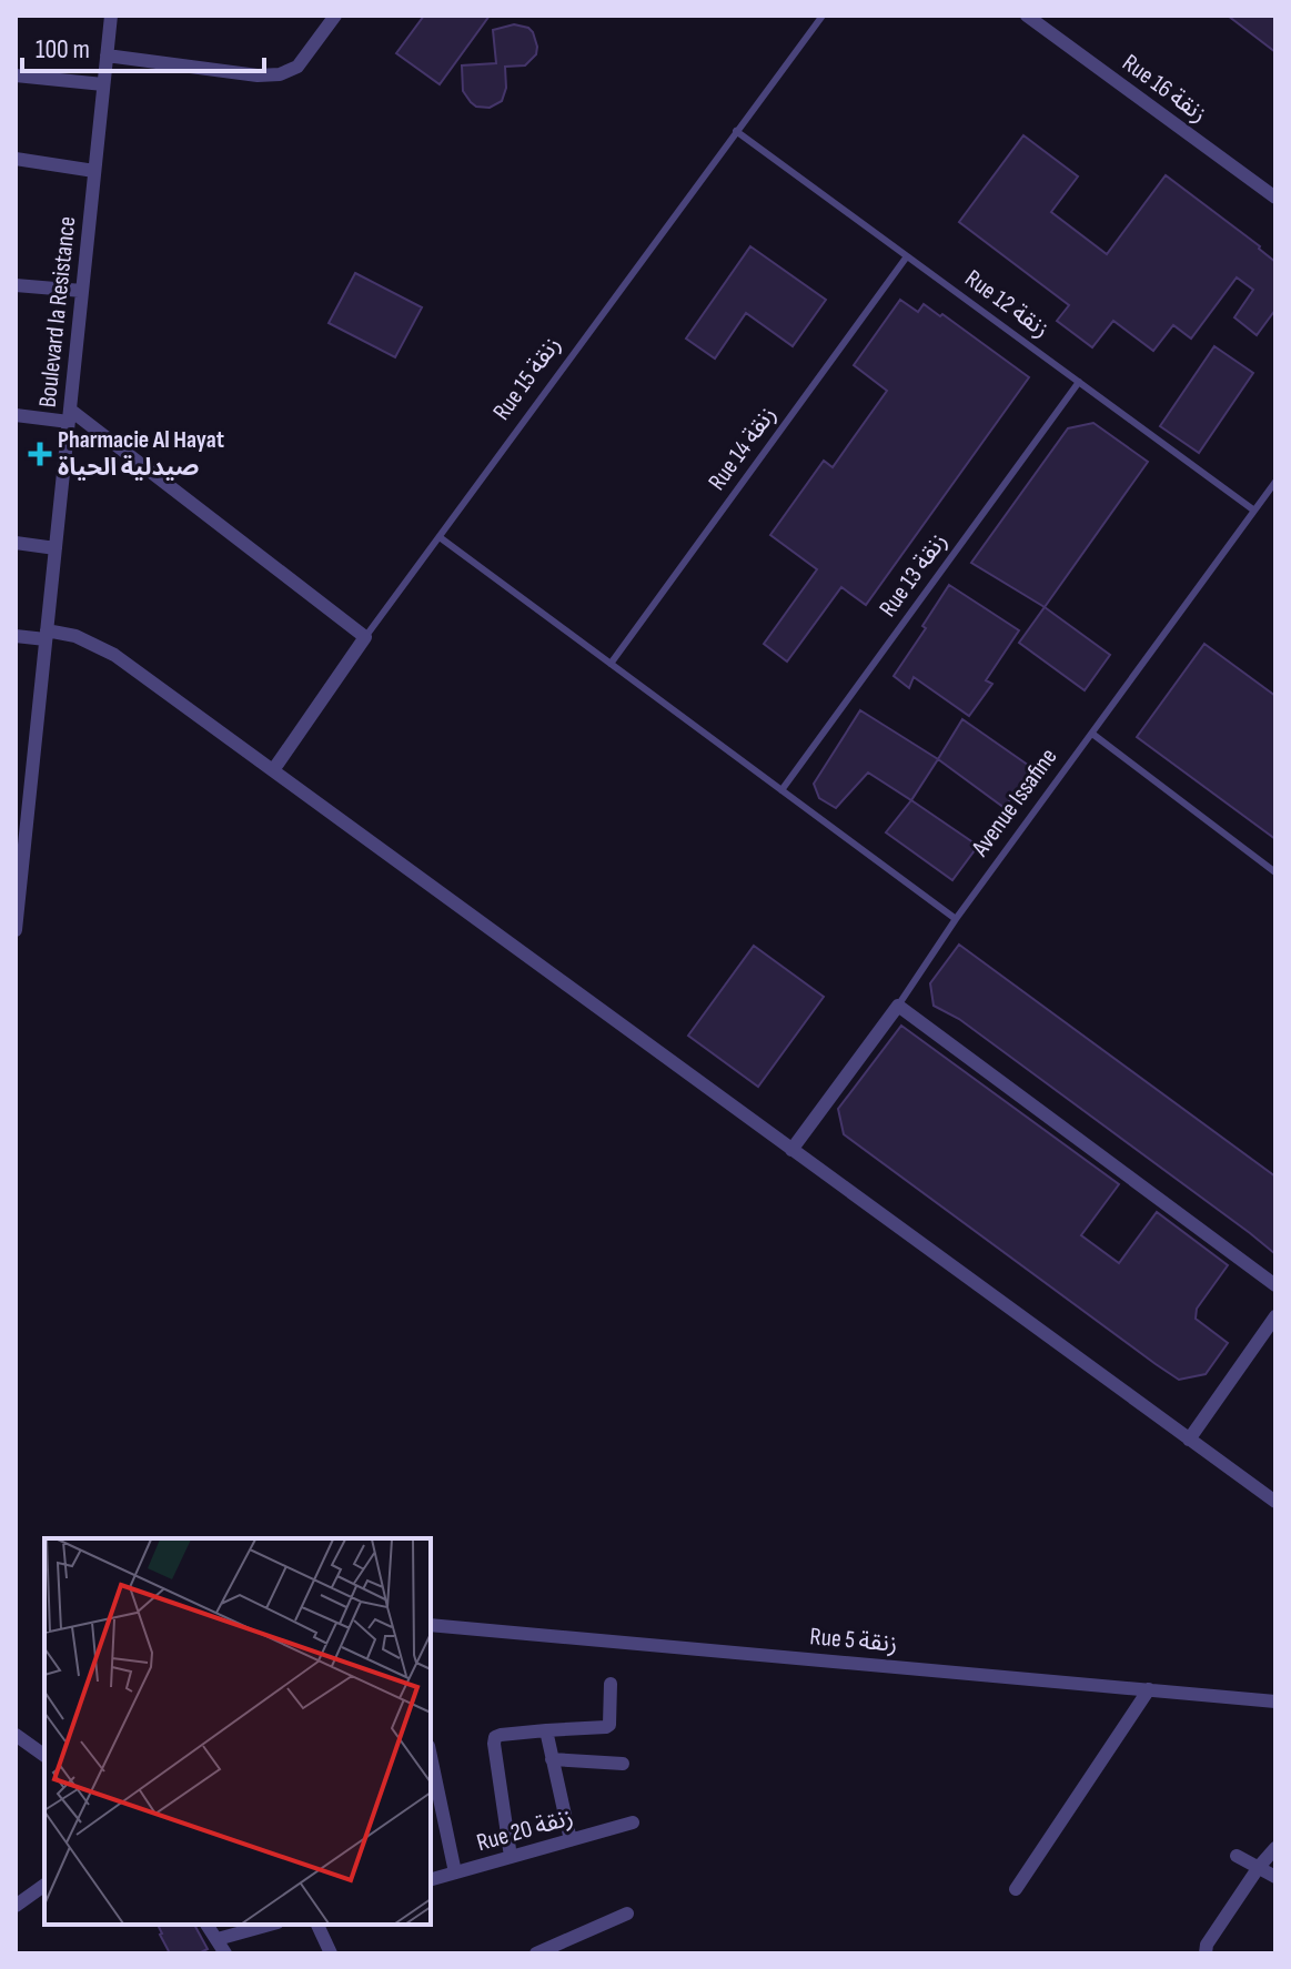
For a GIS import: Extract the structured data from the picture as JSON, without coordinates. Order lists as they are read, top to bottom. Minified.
{"streets":{"street":["Rue 16 زنقة","Boulevard la Resistance","Rue 15 زنقة","Avenue Issafine","Rue 5 زنقة","Rue 20 زنقة"],"lane":["Rue 12 زنقة","Rue 14 زنقة","Rue 13 زنقة"]},"crossings":[["Rue 12 زنقة","Rue 15 زنقة"],["Rue 12 زنقة","Rue 14 زنقة"],["Rue 12 زنقة","Rue 13 زنقة"],["Rue 12 زنقة","Avenue Issafine"]],"places":{"health":["Pharmacie Al Hayat صيدلية الحياة"]},"scale_bar":"100 m"}
